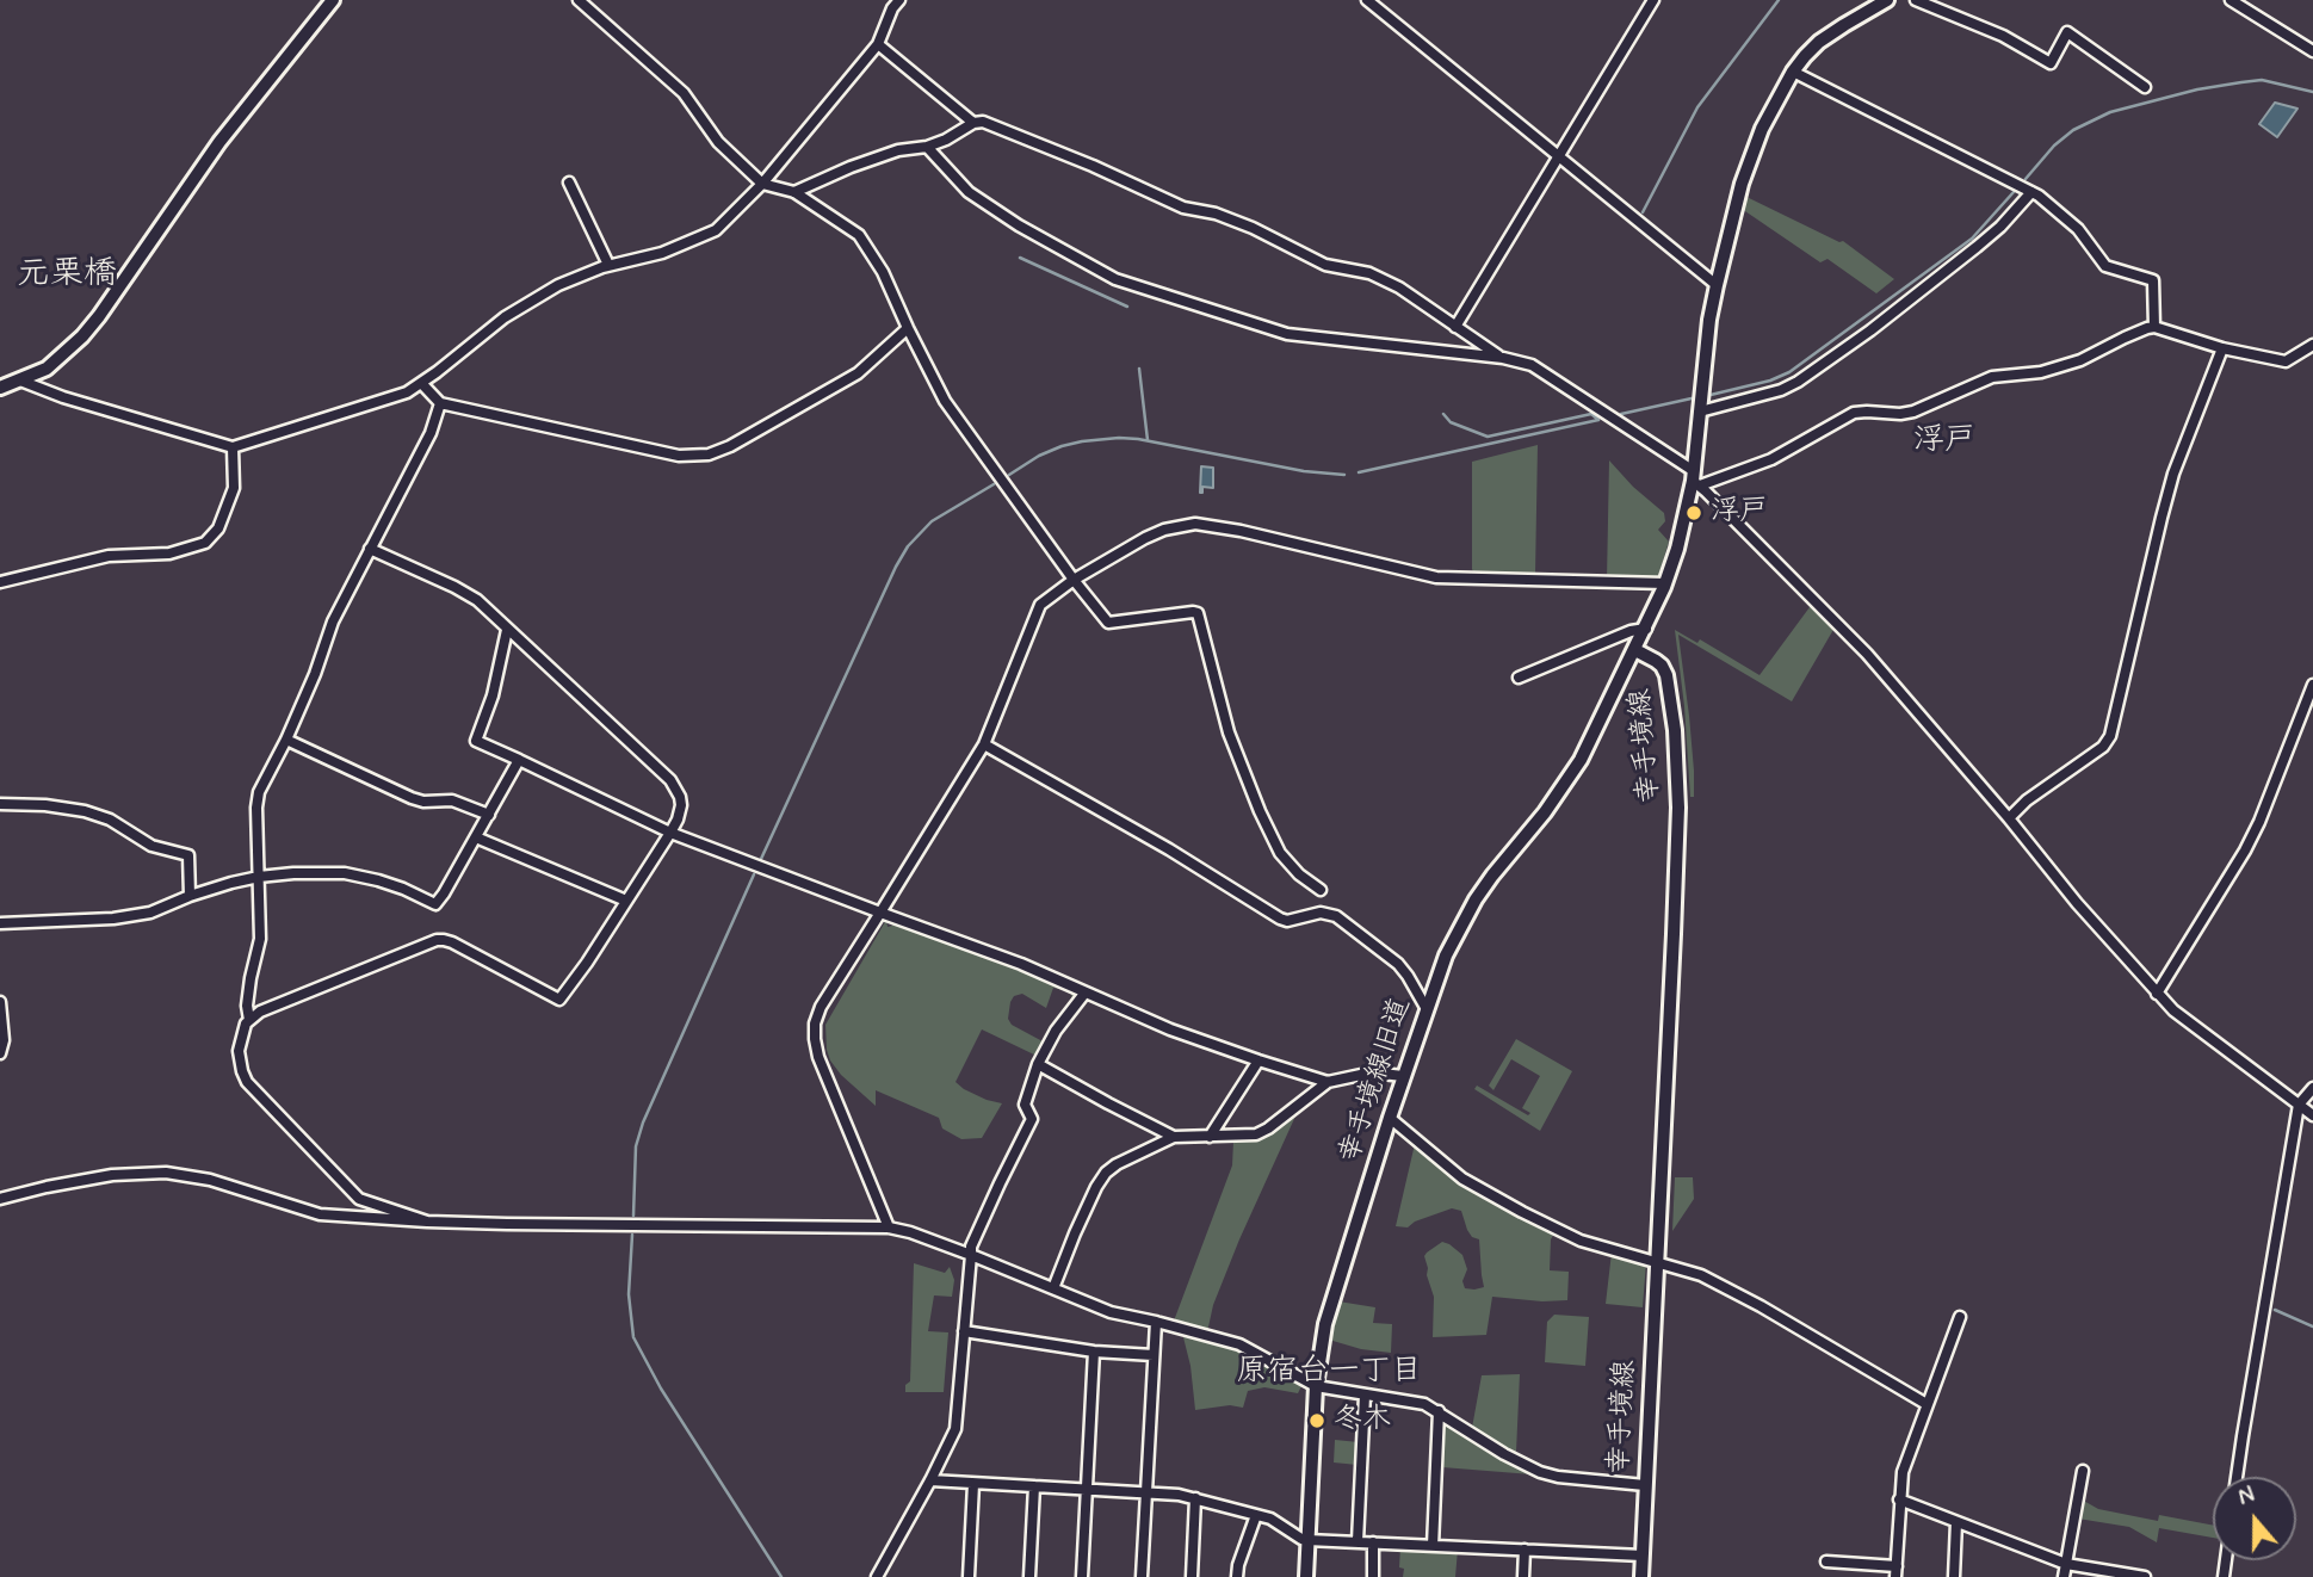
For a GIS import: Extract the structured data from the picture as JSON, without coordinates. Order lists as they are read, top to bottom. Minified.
{"streets":{"main road":["幸手境線","幸手境線旧道"]},"crossings":[["幸手境線","幸手境線旧道"]],"districts":["元栗橋","浮戸","原宿台一丁目"],"places":["浮戸","冬木"],"north":"top"}
